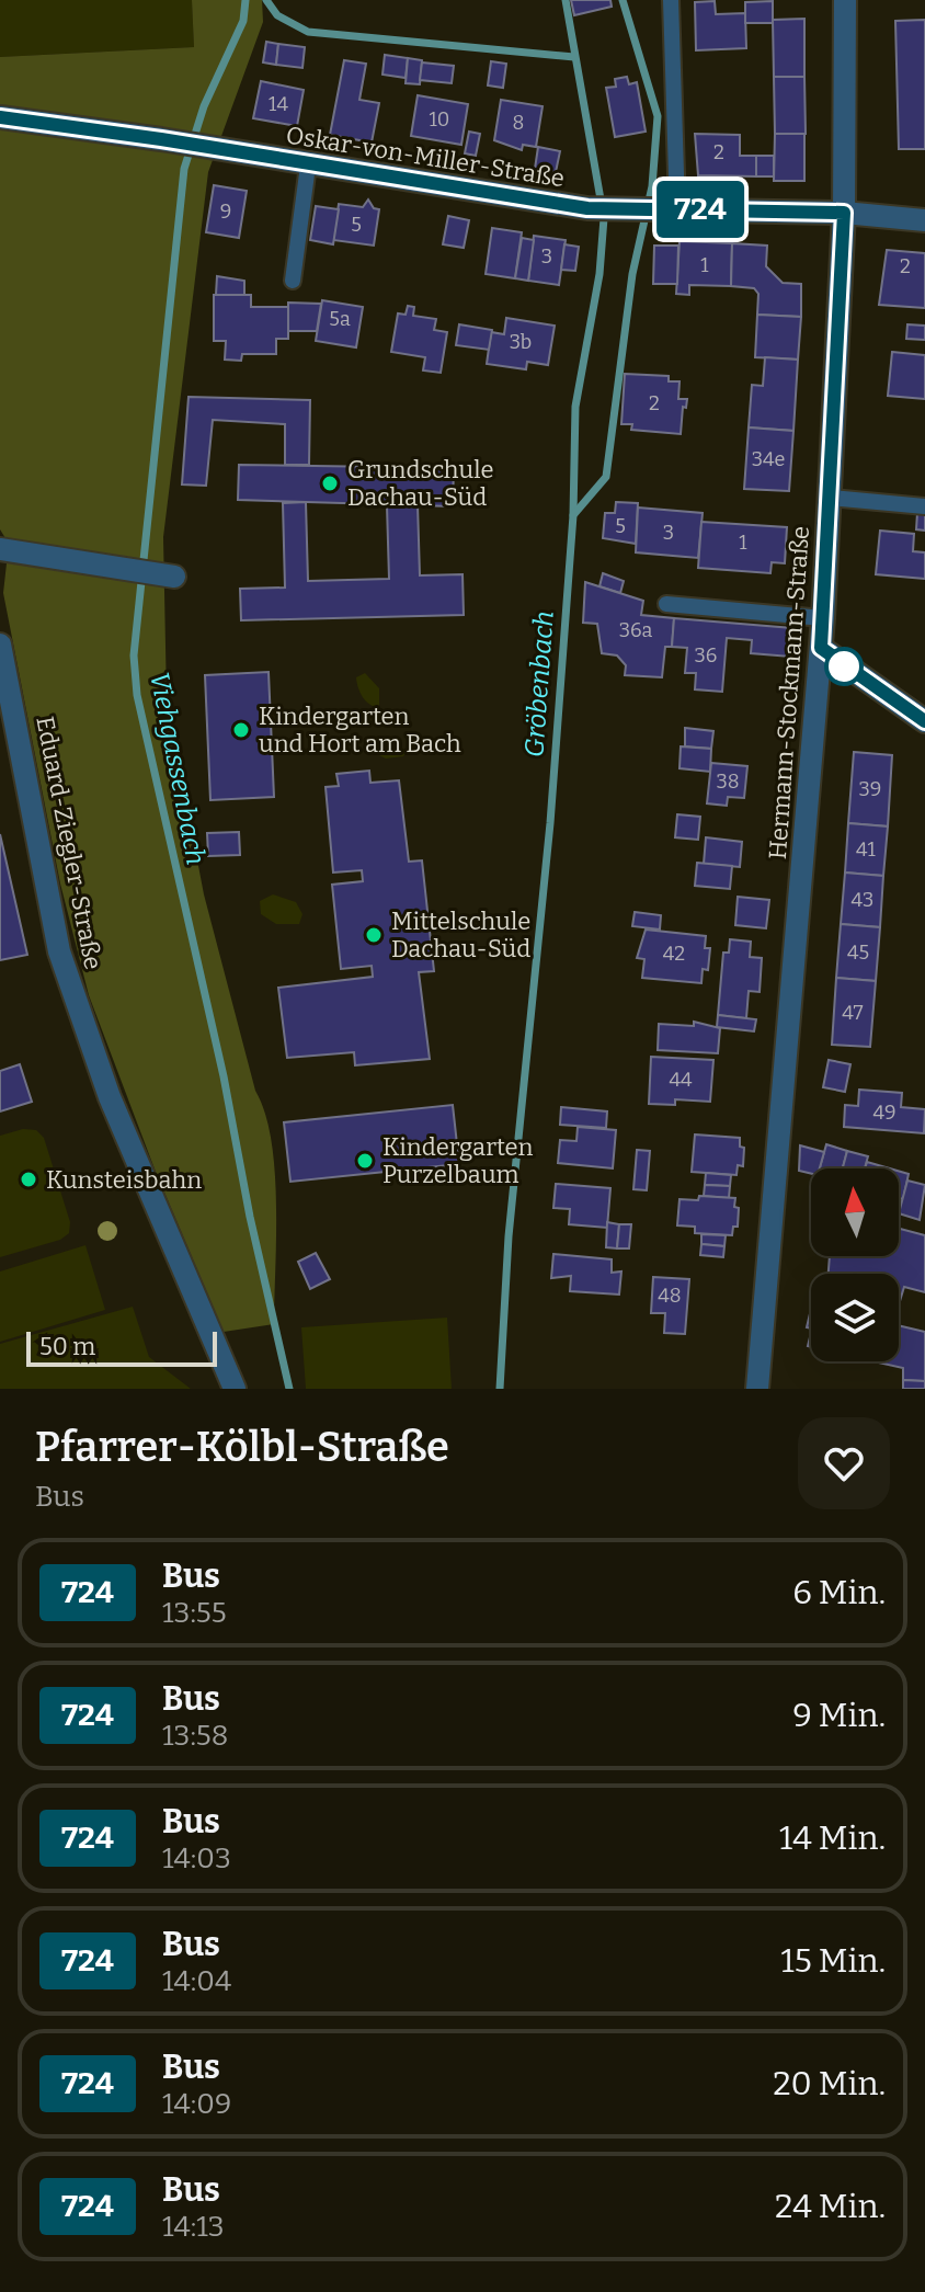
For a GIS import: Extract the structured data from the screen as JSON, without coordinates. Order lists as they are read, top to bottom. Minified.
{"streets":{"street":["Oskar-von-Miller-Straße","Hermann-Stockmann-Straße","Eduard-Ziegler-Straße"]},"crossings":[["Oskar-von-Miller-Straße","Hermann-Stockmann-Straße"]],"water":["Gröbenbach","Viehgassenbach"],"places":["Grundschule Dachau-Süd","Kindergarten und Hort am Bach","Mittelschule Dachau-Süd","Kindergarten Purzelbaum","Kunsteisbahn"],"lines":["bus line 724"],"house_numbers":["14","10","8","2","9","5","3","1","2","5a","3b","2","34e","5","3","1","36a","36","38","39","41","43","45","42","47","44","49","48"],"scale_bar":"50 m","north":"top","page":{"on_map":"724","scale":"50 m","heading":["Pfarrer-Kölbl-Straße","Bus"],"list":[{"mark":"724","name":"Bus","note":"13:55","value":"6 Min."},{"mark":"724","name":"Bus","note":"13:58","value":"9 Min."},{"mark":"724","name":"Bus","note":"14:03","value":"14 Min."},{"mark":"724","name":"Bus","note":"14:04","value":"15 Min."},{"mark":"724","name":"Bus","note":"14:09","value":"20 Min."},{"mark":"724","name":"Bus","note":"14:13","value":"24 Min."}]}}
